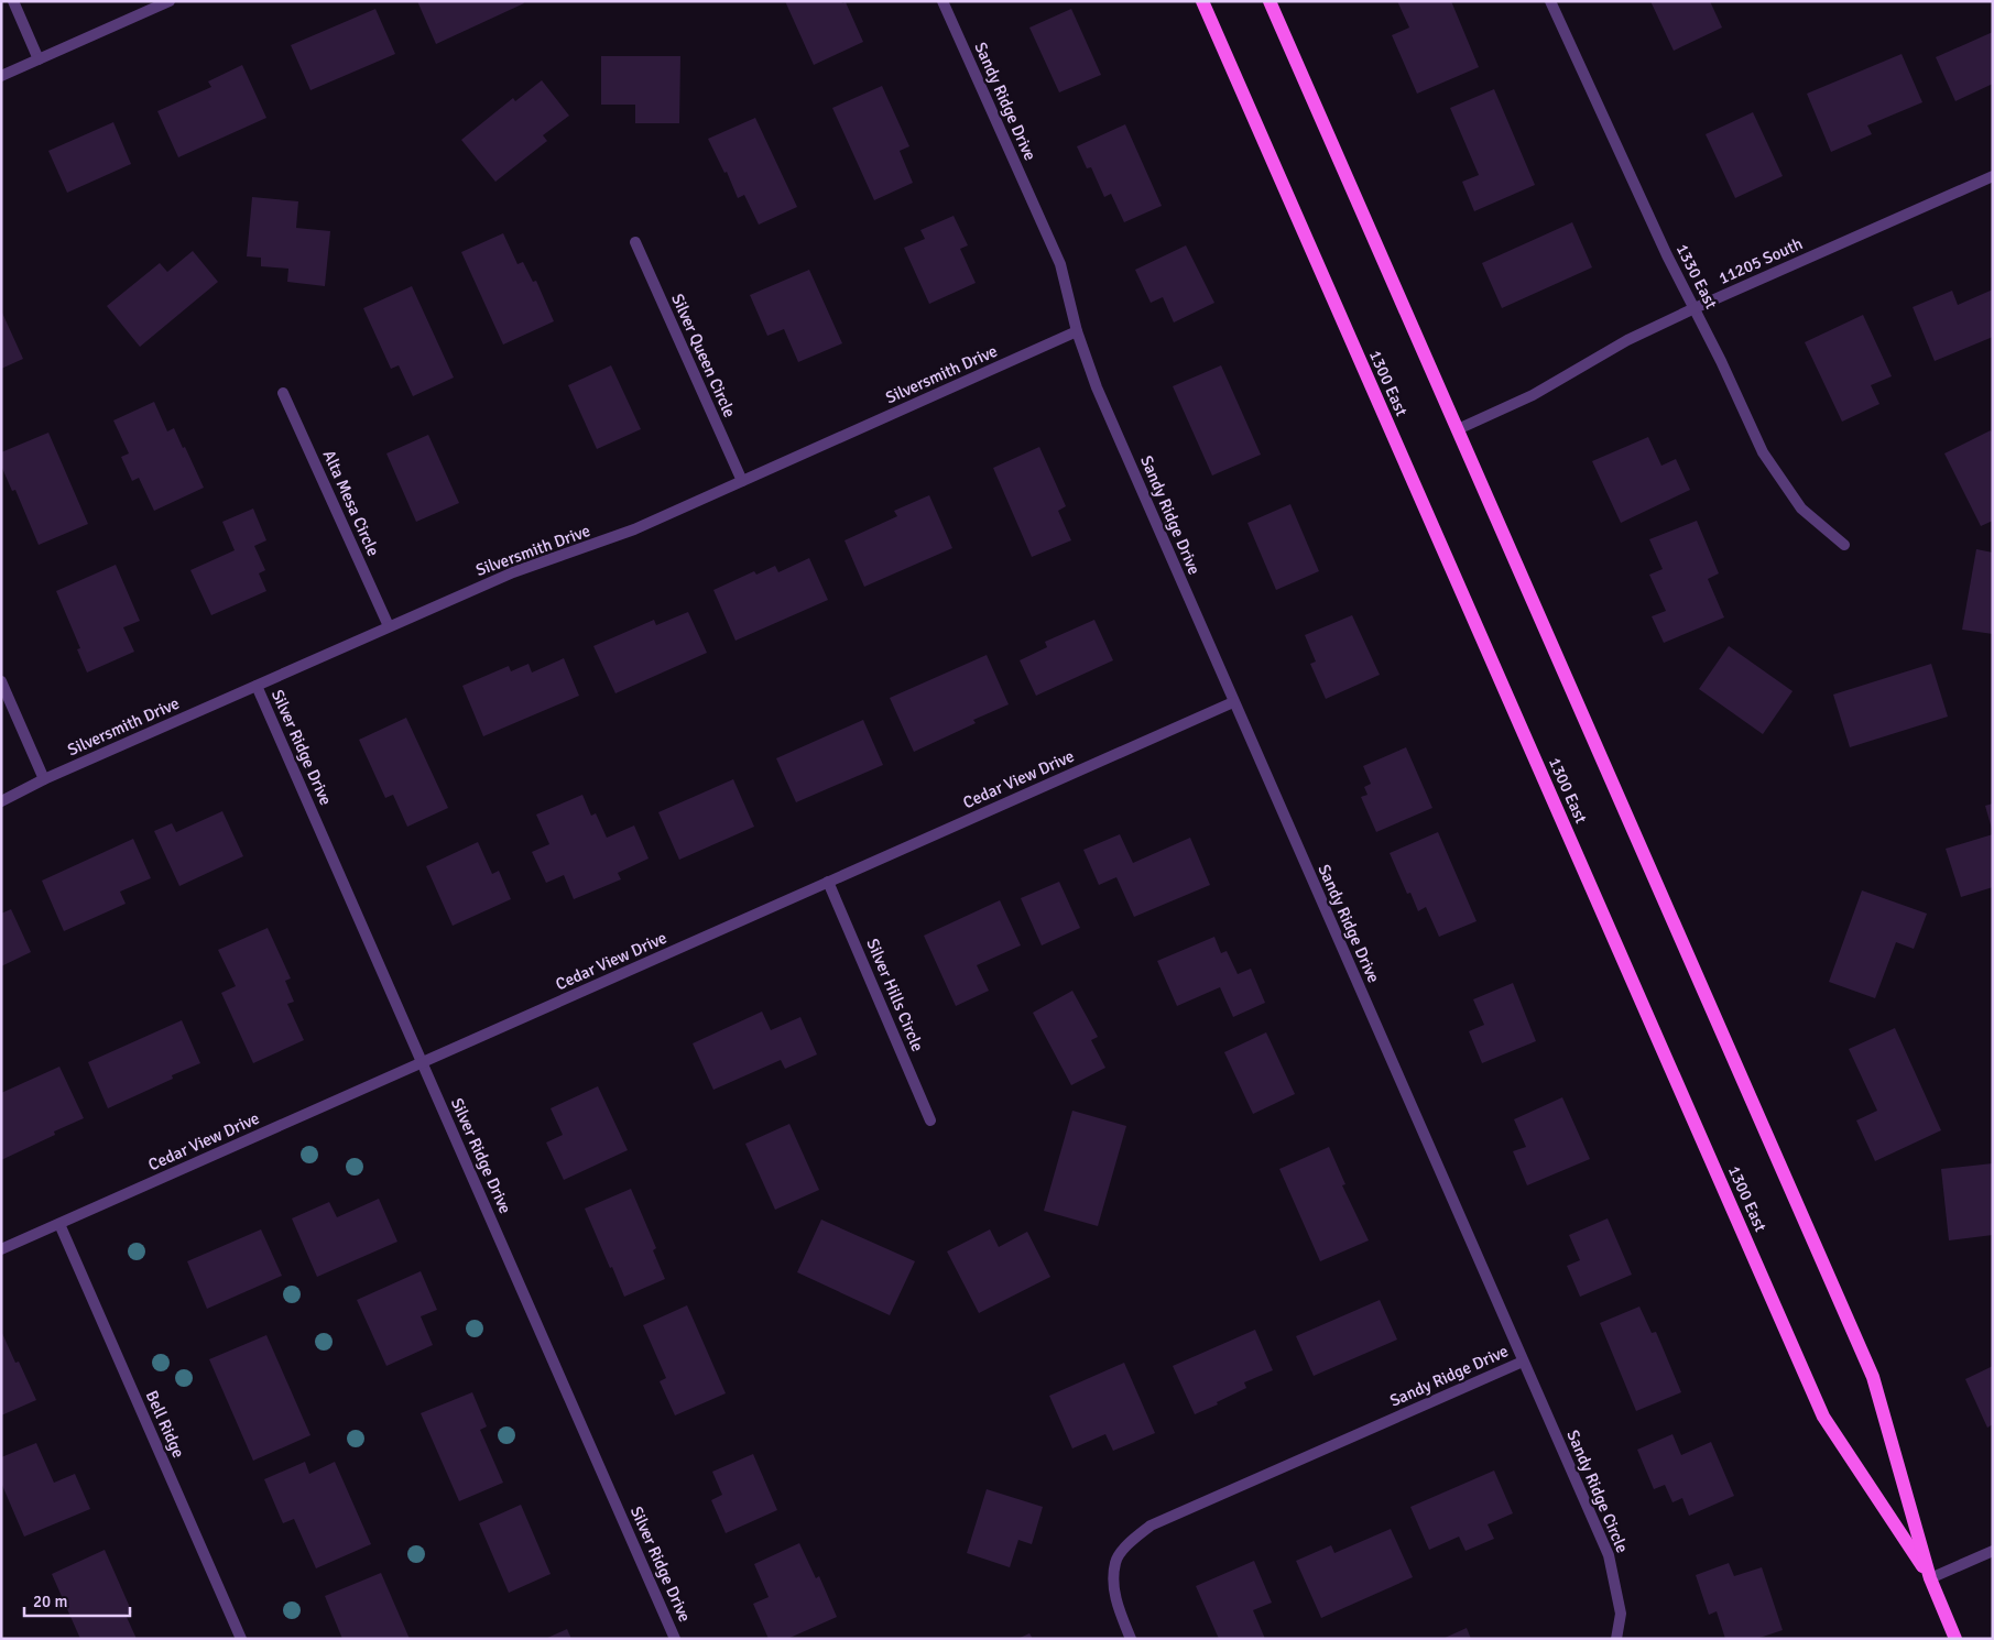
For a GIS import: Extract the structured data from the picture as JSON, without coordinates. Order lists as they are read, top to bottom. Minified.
{"streets":{"main road":["1300 East"],"street":["Sandy Ridge Drive","11205 South","1330 East","Silver Queen Circle","Silversmith Drive","Alta Mesa Circle","Silver Ridge Drive","Cedar View Drive","Silver Hills Circle","Bell Ridge","Sandy Ridge Circle"]},"crossings":[["Sandy Ridge Drive","Silversmith Drive"],["Sandy Ridge Drive","Cedar View Drive"],["Sandy Ridge Drive","Sandy Ridge Circle"],["11205 South","1330 East"],["11205 South","1300 East"],["Silver Queen Circle","Silversmith Drive"],["Silversmith Drive","Alta Mesa Circle"],["Silversmith Drive","Silver Ridge Drive"],["Silver Ridge Drive","Cedar View Drive"],["Cedar View Drive","Silver Hills Circle"],["Cedar View Drive","Bell Ridge"]],"scale_bar":"20 m"}
